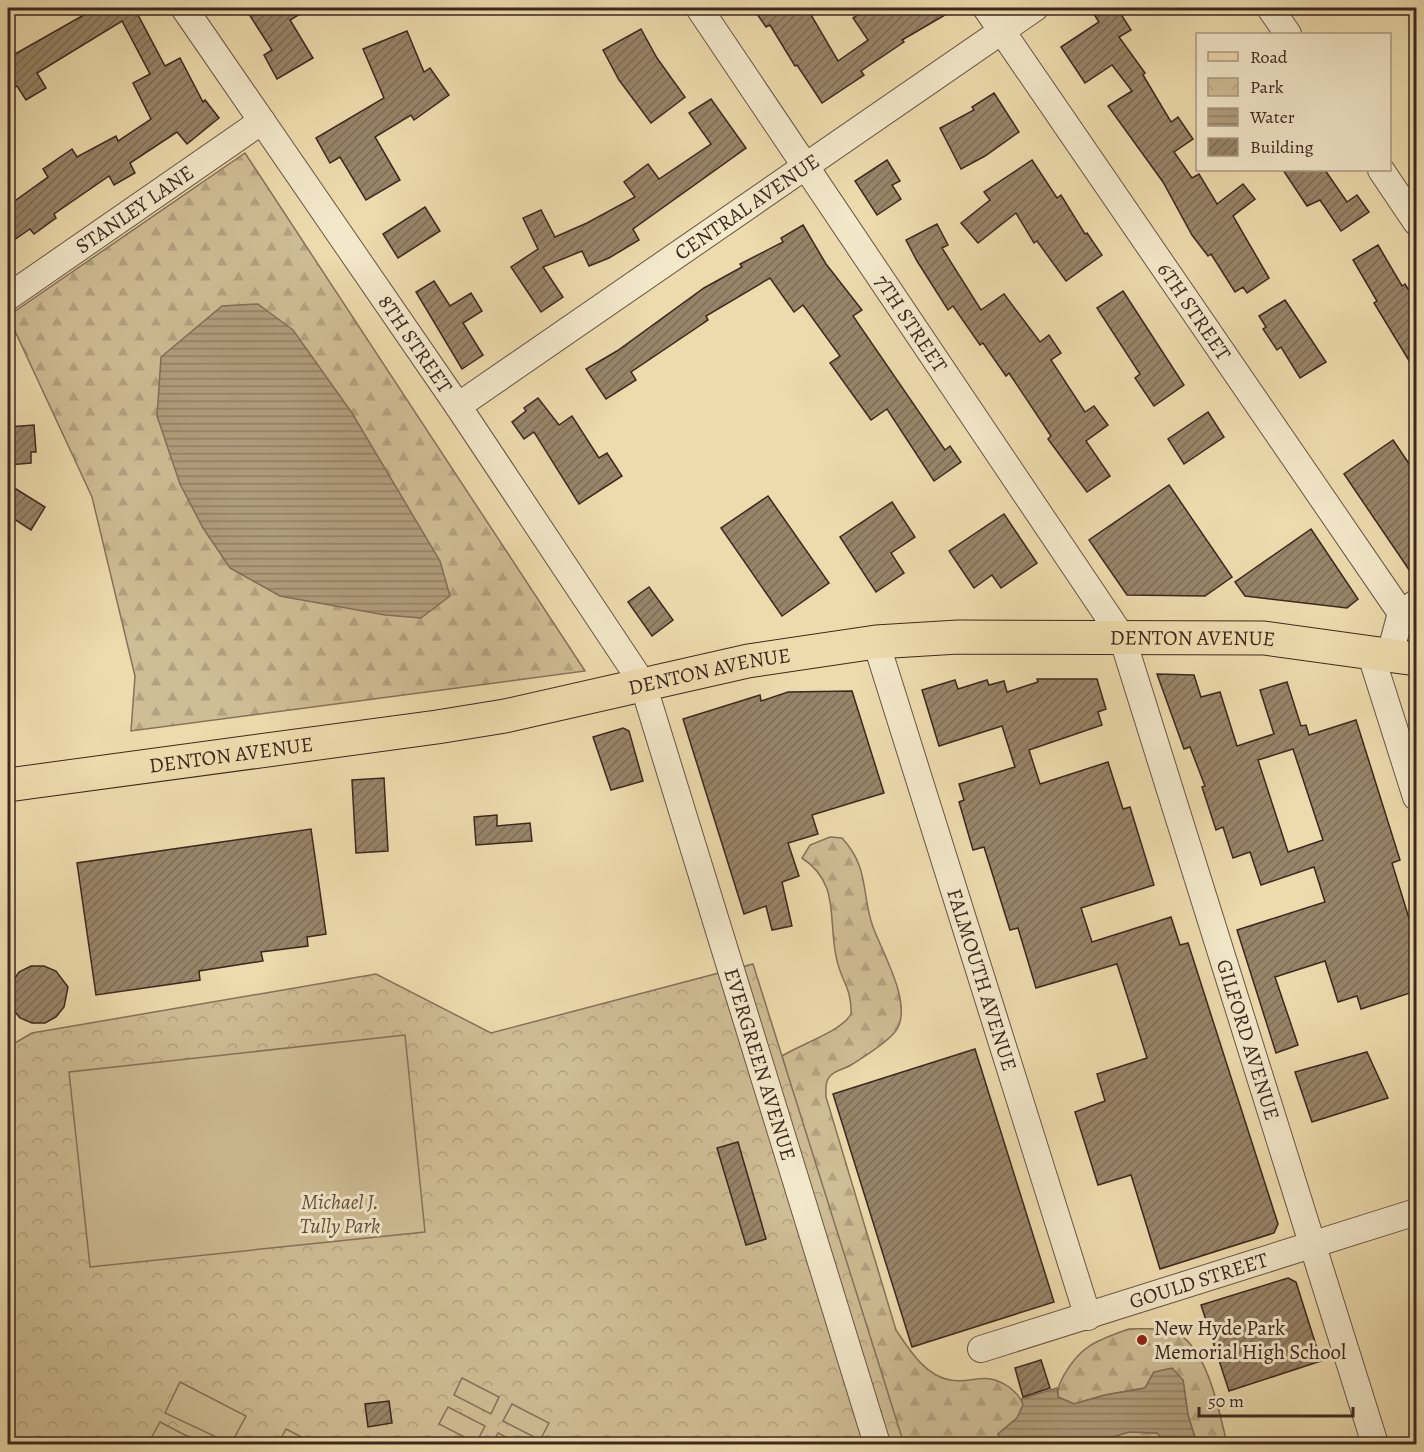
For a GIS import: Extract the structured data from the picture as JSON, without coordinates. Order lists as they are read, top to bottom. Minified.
{"streets":{"main road":["DENTON AVENUE"],"street":["CENTRAL AVENUE","STANLEY LANE","6TH STREET","7TH STREET","8TH STREET","FALMOUTH AVENUE","GILFORD AVENUE","EVERGREEN AVENUE","GOULD STREET"]},"crossings":[["CENTRAL AVENUE","6TH STREET"],["CENTRAL AVENUE","7TH STREET"],["CENTRAL AVENUE","8TH STREET"],["STANLEY LANE","8TH STREET"],["7TH STREET","DENTON AVENUE"],["7TH STREET","GILFORD AVENUE"],["8TH STREET","DENTON AVENUE"],["8TH STREET","EVERGREEN AVENUE"],["DENTON AVENUE","FALMOUTH AVENUE"],["DENTON AVENUE","GILFORD AVENUE"],["DENTON AVENUE","EVERGREEN AVENUE"],["FALMOUTH AVENUE","GOULD STREET"],["GILFORD AVENUE","GOULD STREET"]],"parks":["Michael J. Tully Park"],"places":["New Hyde Park Memorial High School"],"legend":["Road","Park","Water","Building"],"scale_bar":"50 m"}
